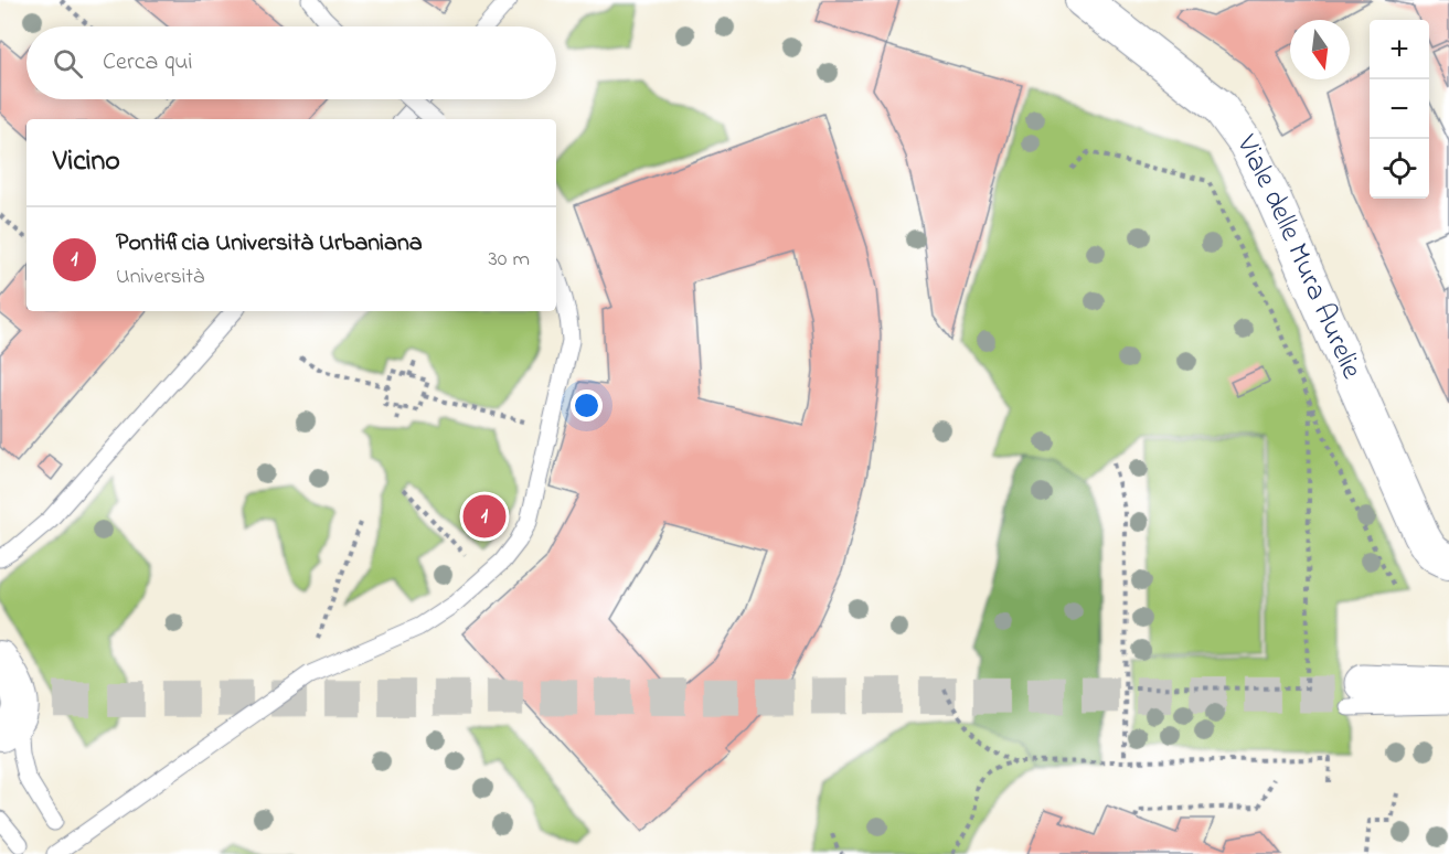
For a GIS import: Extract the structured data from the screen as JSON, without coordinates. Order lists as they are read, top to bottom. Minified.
{"streets":{"street":["Viale delle Mura Aurelie"]},"north":"bottom","page":{"map_buttons":["+","−"],"search":"Cerca qui","heading":"Vicino","list":[{"mark":"1","name":"Pontificia Università Urbaniana","note":"Università","value":"30 m"}],"pins":"1"}}
